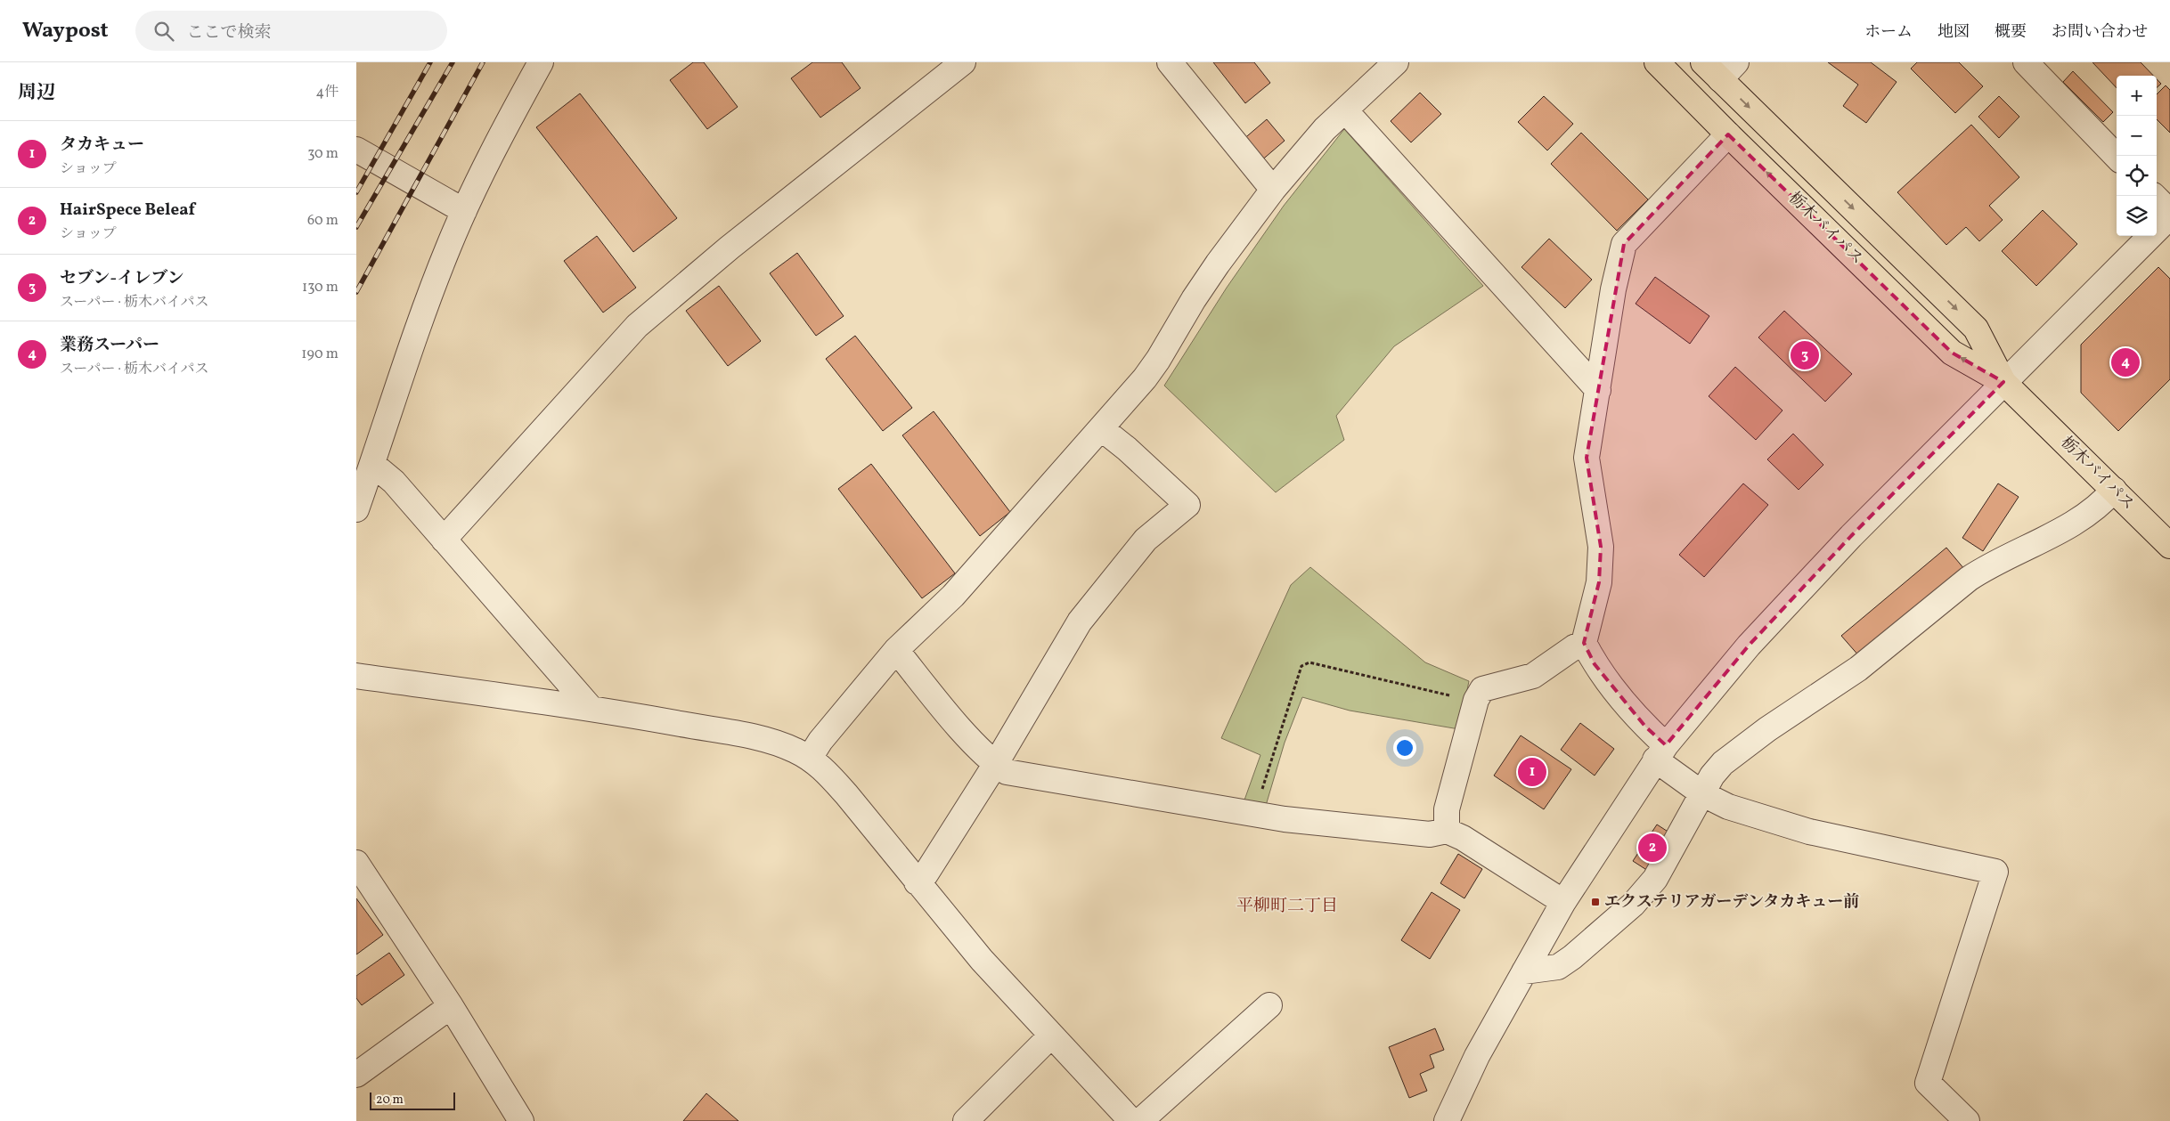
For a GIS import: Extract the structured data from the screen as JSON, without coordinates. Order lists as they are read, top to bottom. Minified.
{"streets":{"main road":["栃木バイパス"]},"districts":["平柳町二丁目"],"places":{"transit":["エクステリアガーデンタカキュー前"]},"scale_bar":"20 m","page":{"header":"Waypost","search":"ここで検索","nav":["ホーム","地図","概要","お問い合わせ"],"heading":["周辺","4件"],"map_buttons":["+","−"],"list":[{"mark":"1","name":"タカキュー","note":"ショップ","value":"30 m"},{"mark":"2","name":"HairSpece Beleaf","note":"ショップ","value":"60 m"},{"mark":"3","name":"セブン-イレブン","note":"スーパー · 栃木バイパス","value":"130 m"},{"mark":"4","name":"業務スーパー","note":"スーパー · 栃木バイパス","value":"190 m"}],"pins":["3","4","1","2"],"scale":"20 m"}}
